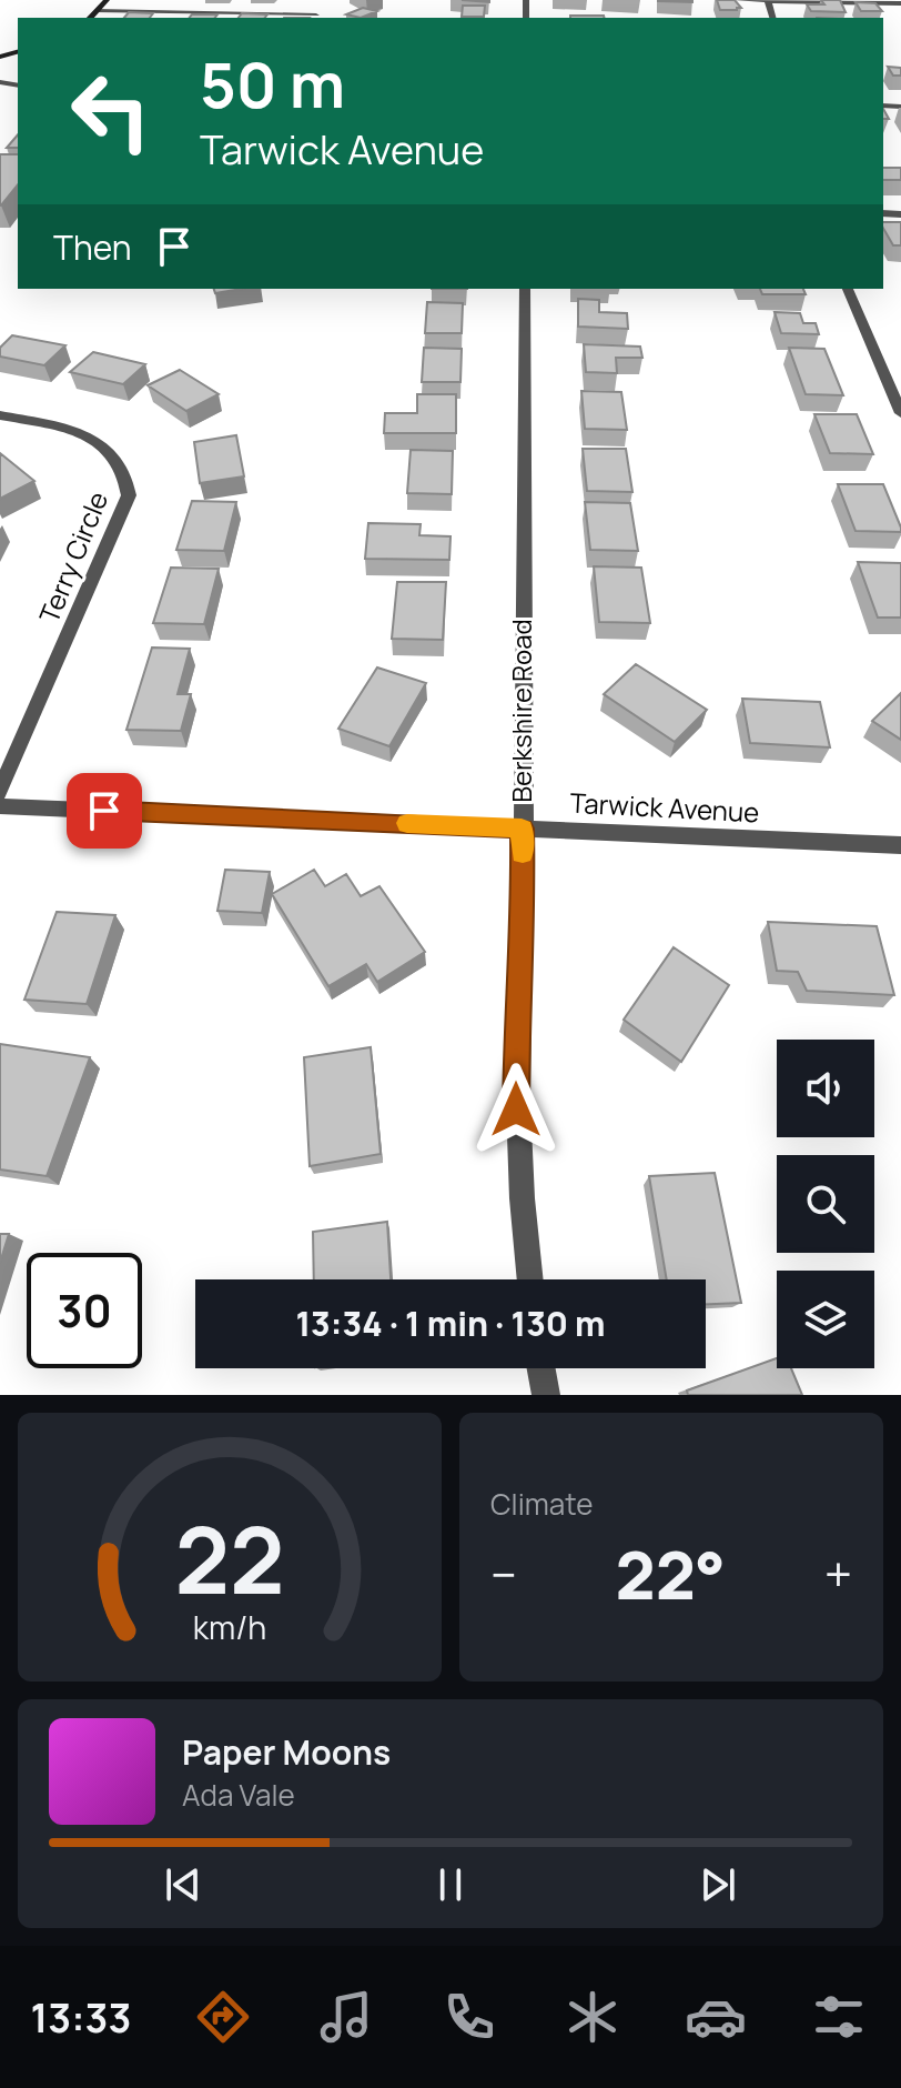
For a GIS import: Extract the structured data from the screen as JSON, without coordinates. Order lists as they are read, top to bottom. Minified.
{"streets":{"street":["Terry Circle","Berkshire Road","Tarwick Avenue"]},"crossings":[["Berkshire Road","Tarwick Avenue"]],"page":{"turn":["50 m","Tarwick Avenue"],"then":"Then","limit":"30","trip":"13:34 · 1 min · 130 m","tile":"Climate","heat":["−","22°","+"],"song":["Paper Moons","Ada Vale"],"tabs":"13:33","gauge":["22","km/h"]}}
